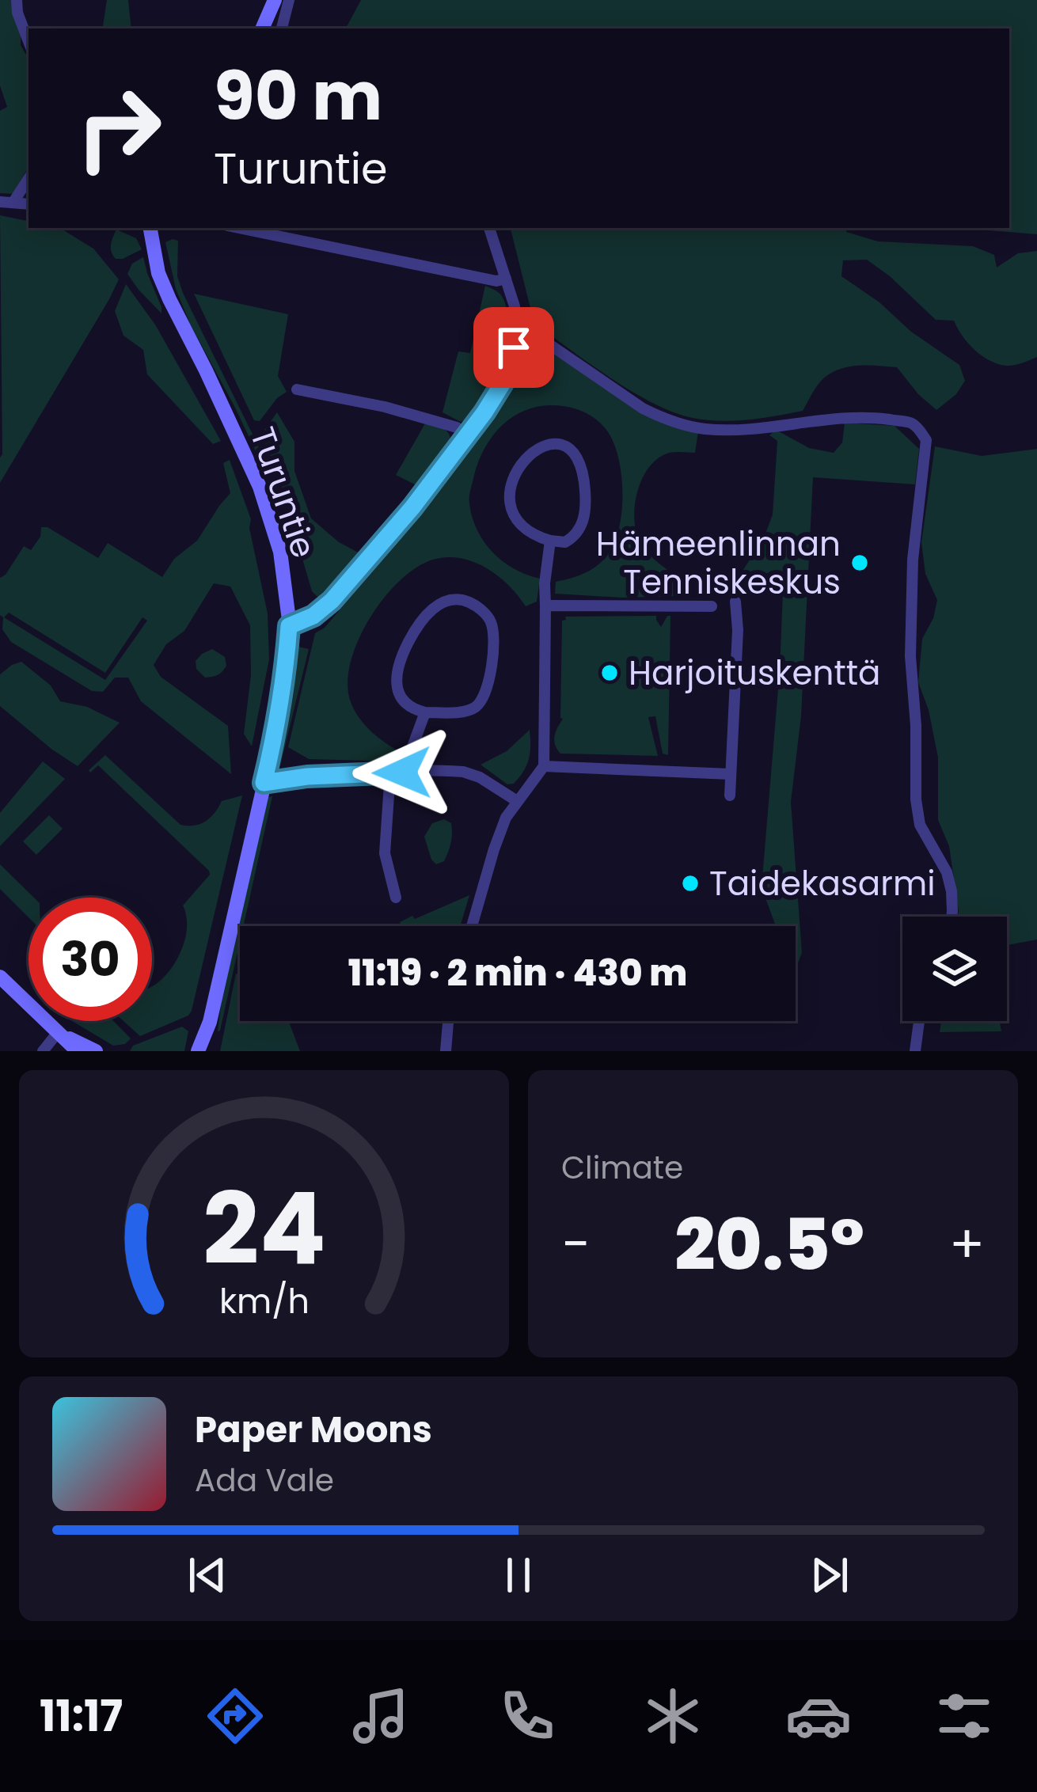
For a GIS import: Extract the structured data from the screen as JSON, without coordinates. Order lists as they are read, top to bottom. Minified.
{"streets":{"main road":["Turuntie"]},"places":["Hämeenlinnan Tenniskeskus","Harjoituskenttä","Taidekasarmi"],"page":{"turn":["90 m","Turuntie"],"limit":"30","trip":"11:19 · 2 min · 430 m","tile":"Climate","heat":["−","20.5°","+"],"song":["Paper Moons","Ada Vale"],"tabs":"11:17","gauge":["24","km/h"]}}
